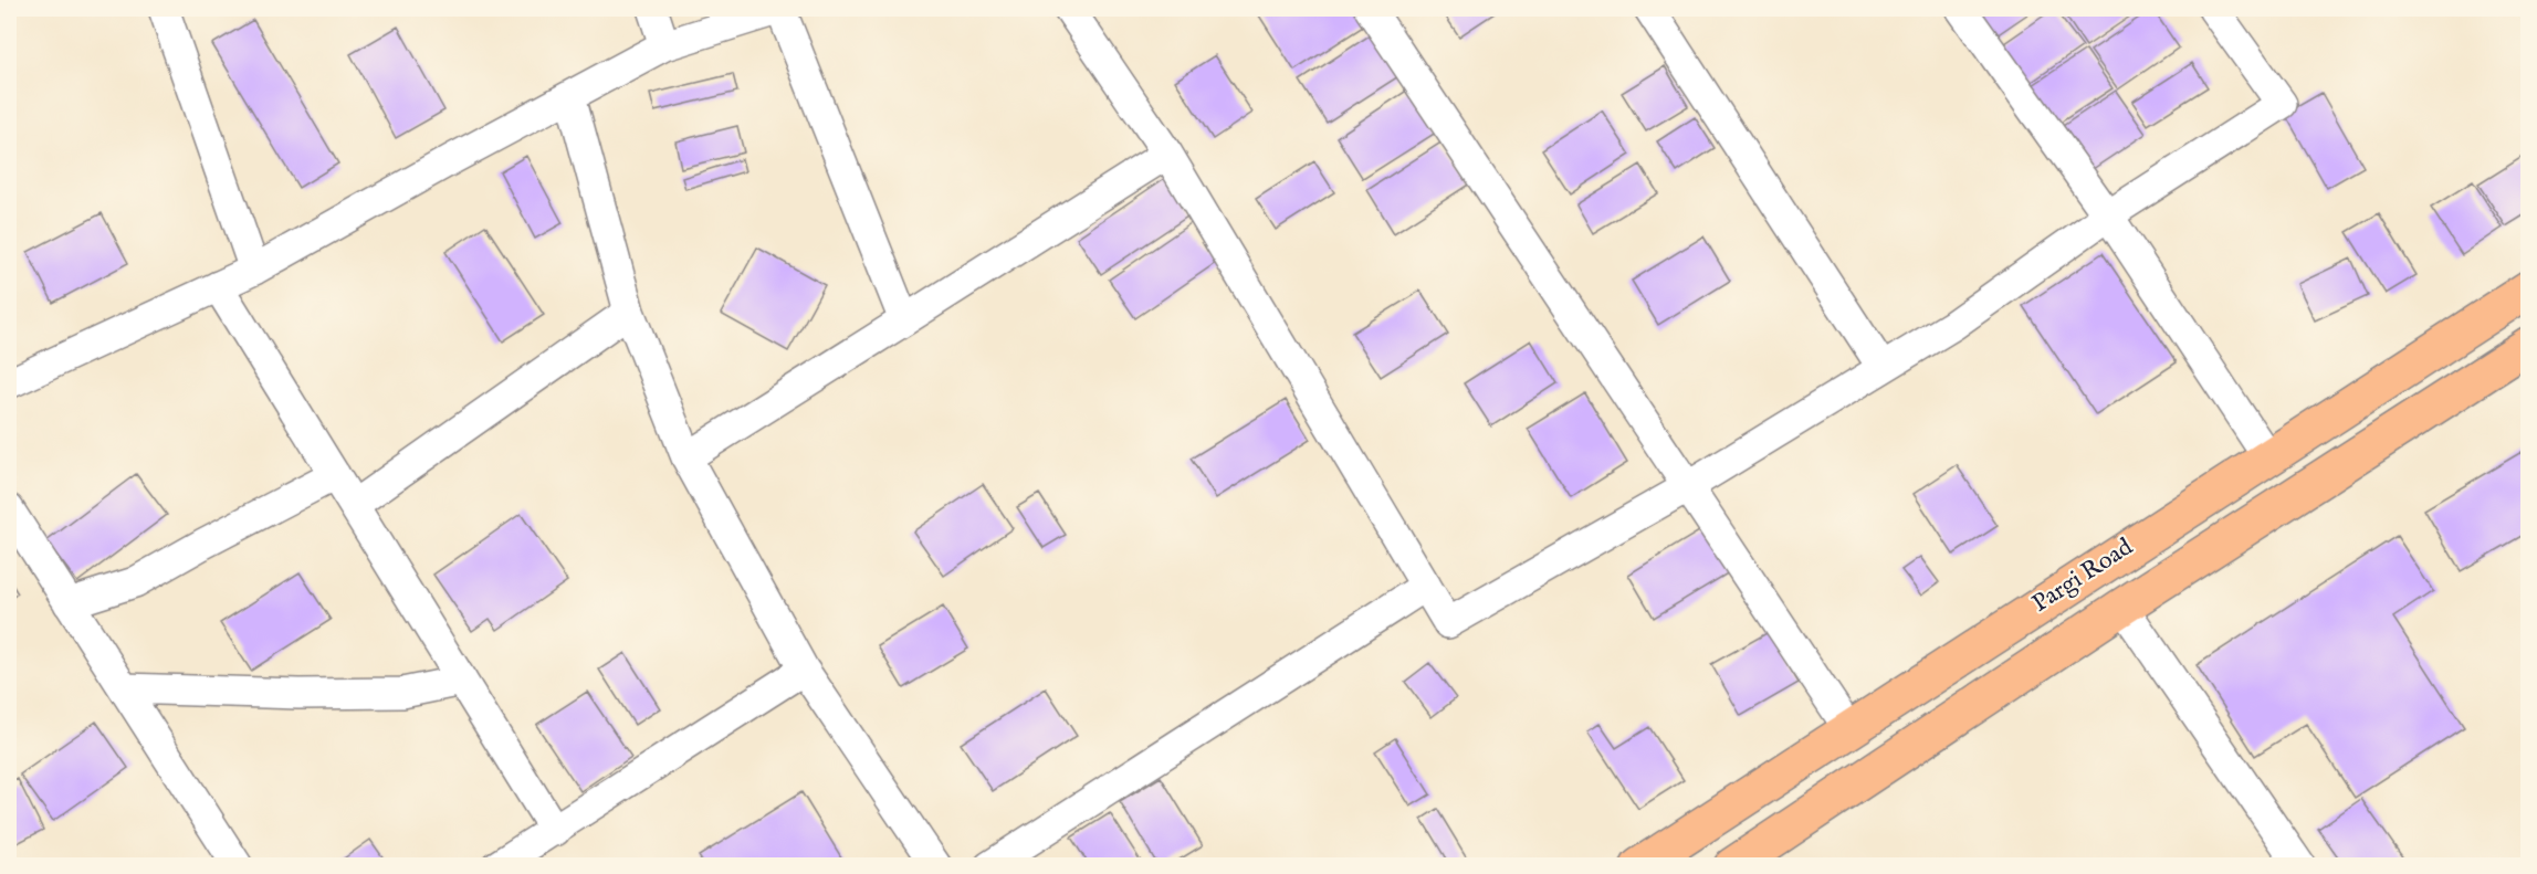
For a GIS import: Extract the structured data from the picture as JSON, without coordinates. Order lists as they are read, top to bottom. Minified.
{"streets":{"main road":["Pargi Road"]}}
